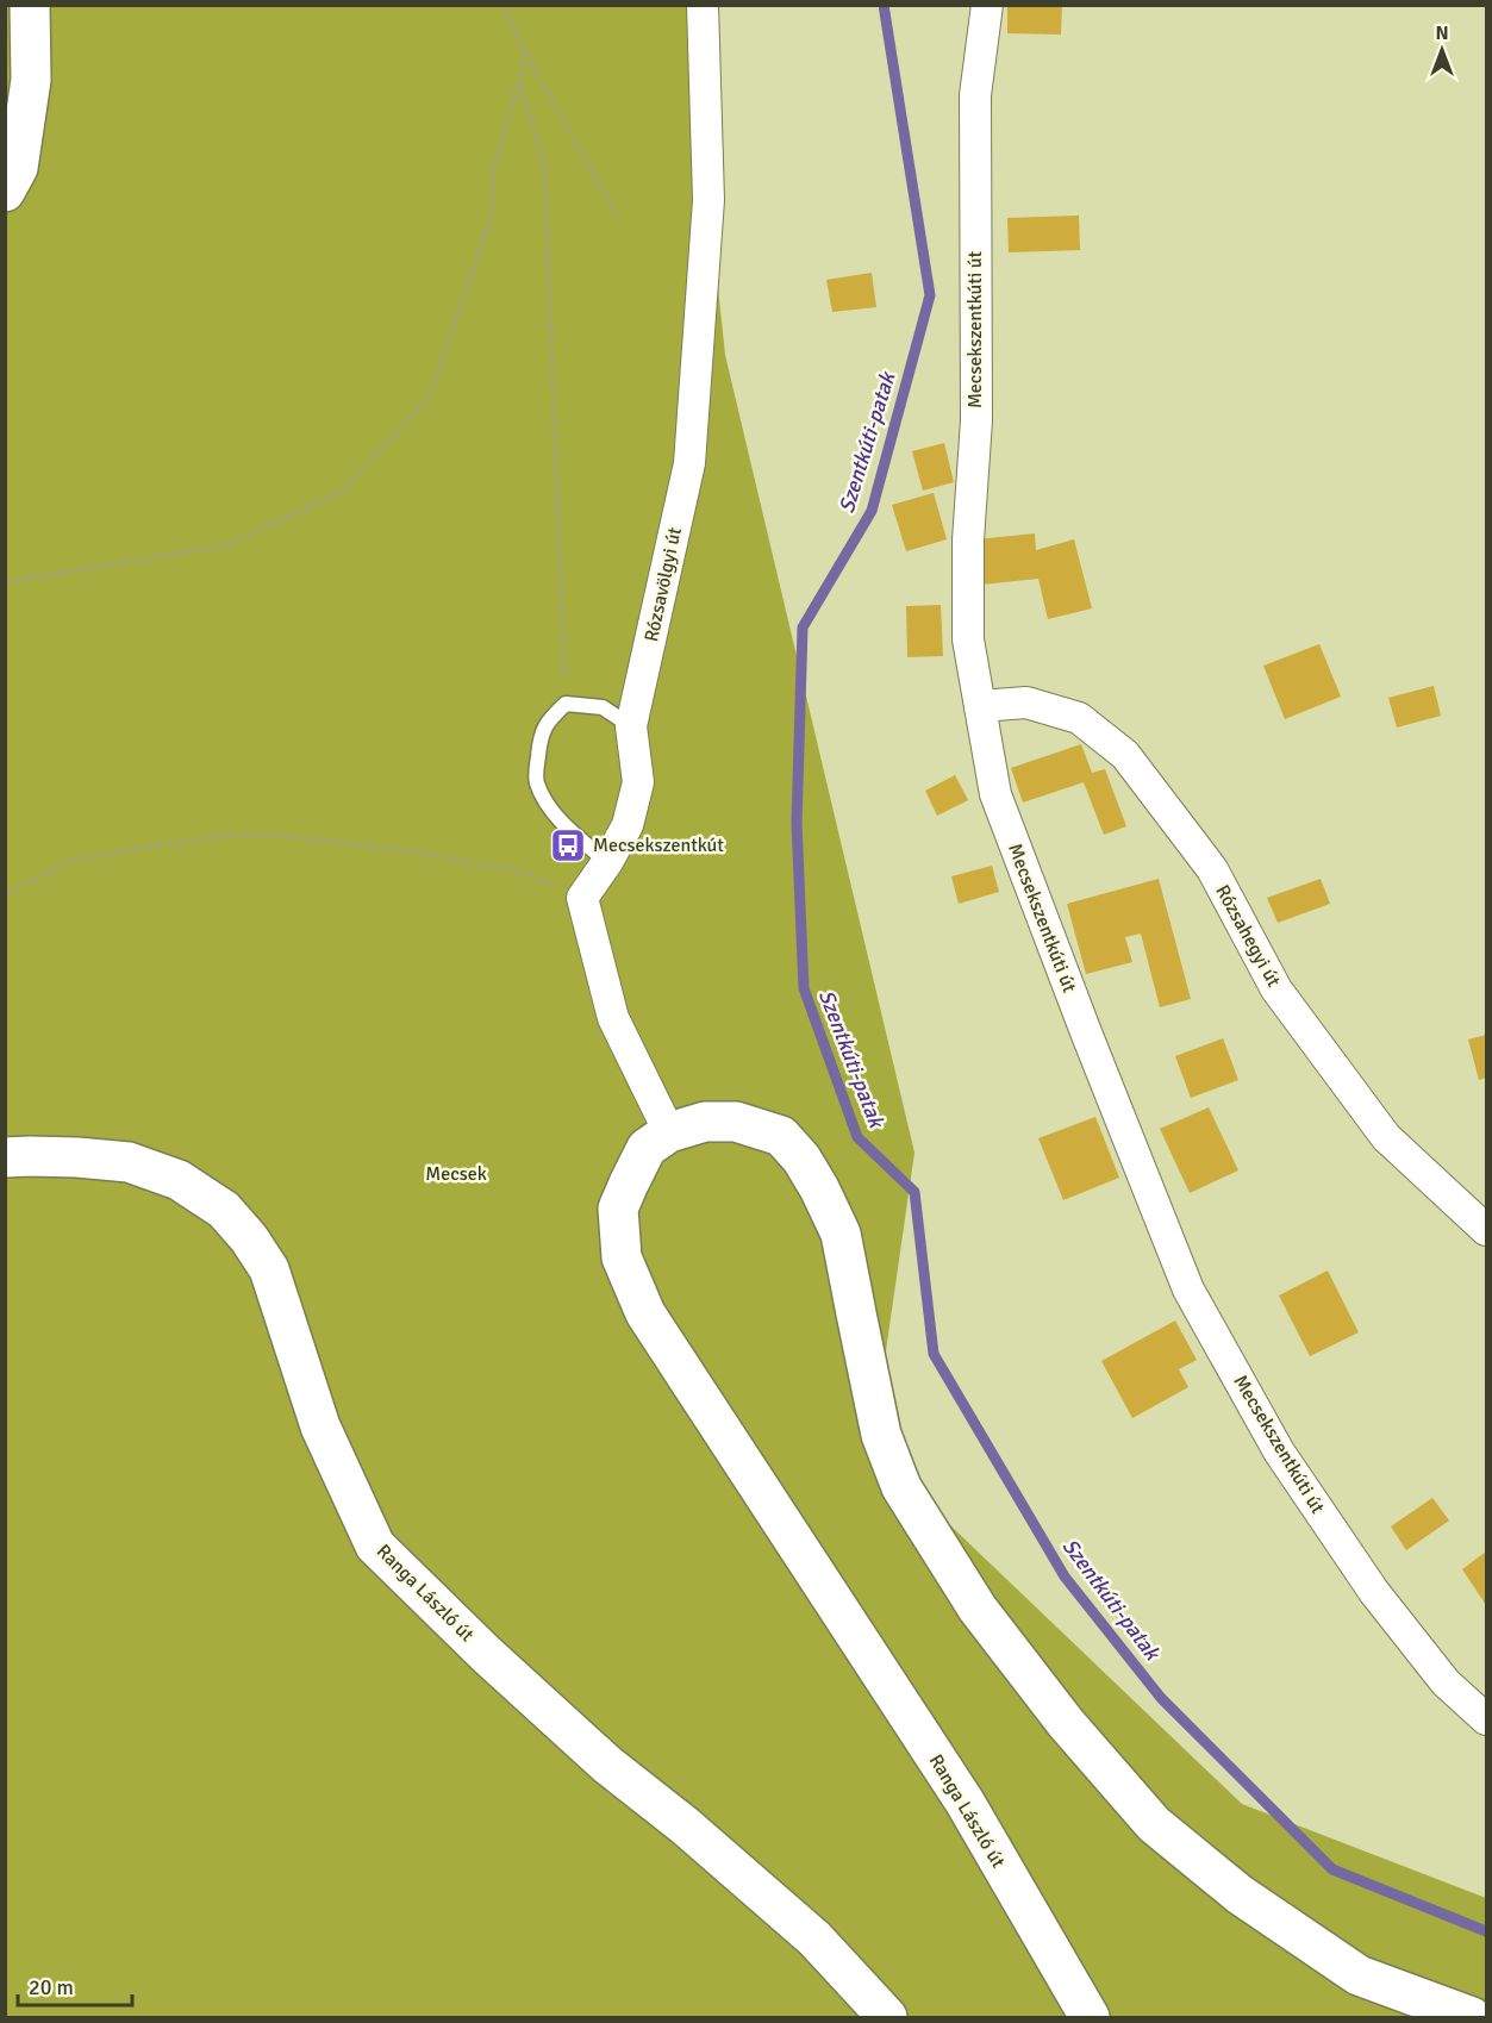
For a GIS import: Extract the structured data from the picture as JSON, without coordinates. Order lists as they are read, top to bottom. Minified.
{"streets":{"main road":["Ranga László út"],"street":["Mecsekszentkúti út","Rózsavölgyi út","Rózsahegyi út"]},"crossings":[["Mecsekszentkúti út","Rózsahegyi út"]],"water":["Szentkúti-patak"],"parks":["Mecsek"],"places":{"bus stop":["Mecsekszentkút"]},"scale_bar":"20 m","north":"top"}
